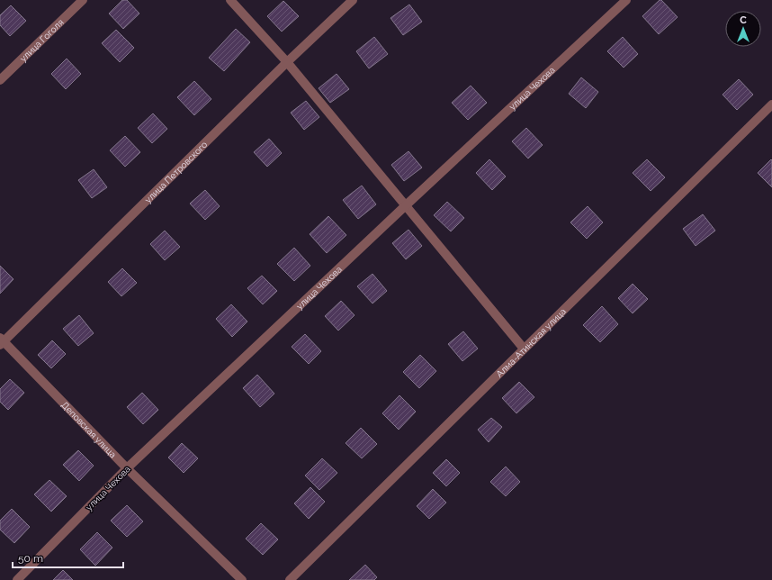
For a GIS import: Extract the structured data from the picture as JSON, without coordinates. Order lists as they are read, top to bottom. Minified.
{"streets":{"street":["улица Гоголя","улица Чехова","улица Петровского","Алма-Атинская улица","Деповская улица"]},"crossings":[["улица Чехова","Деповская улица"],["улица Петровского","Деповская улица"]],"scale_bar":"50 m","north":"top"}
